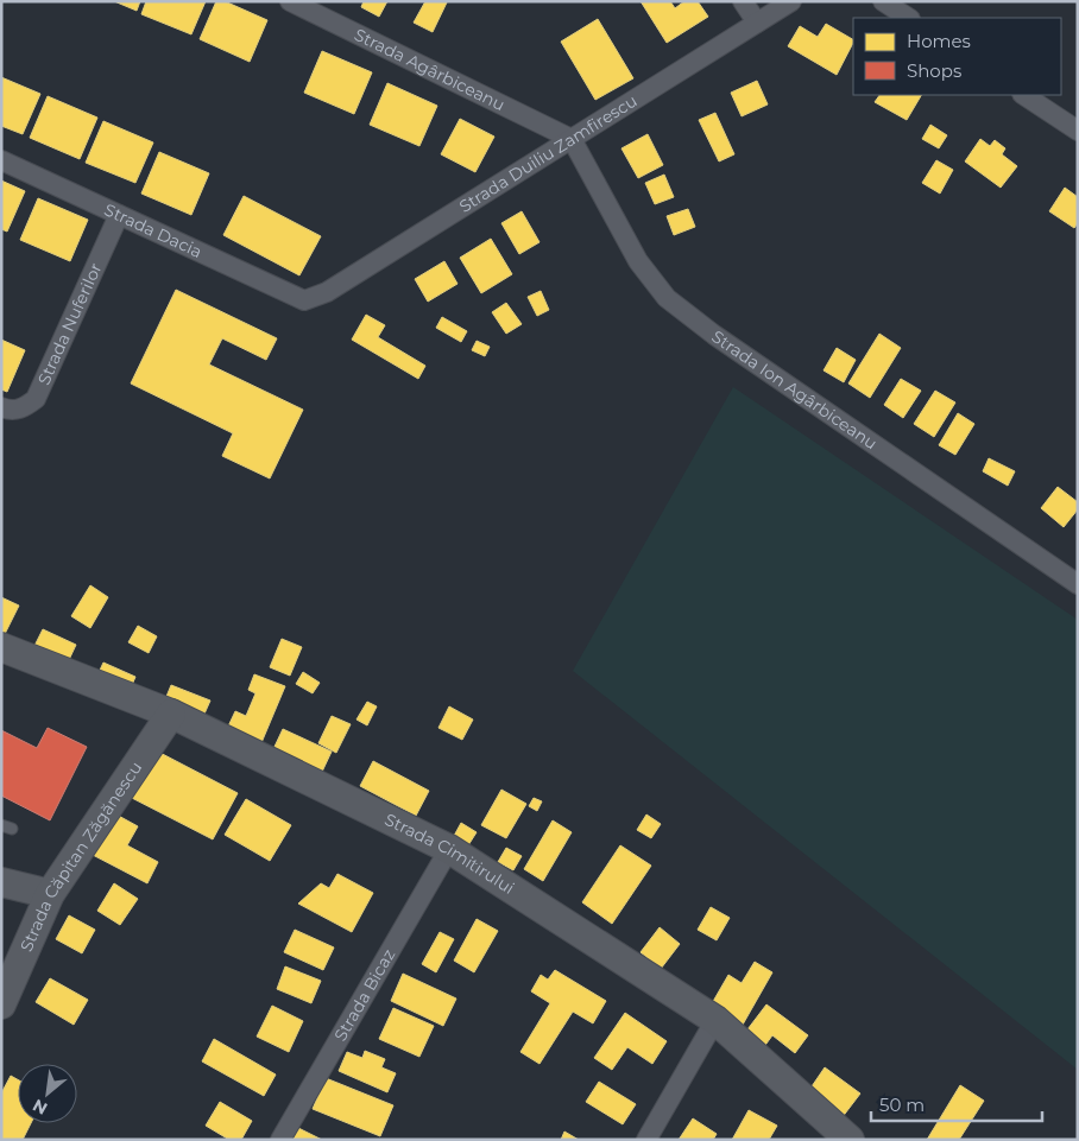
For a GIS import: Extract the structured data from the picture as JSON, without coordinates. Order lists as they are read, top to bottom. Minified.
{"streets":{"street":["Strada Agârbiceanu","Strada Duiliu Zamfirescu","Strada Dacia","Strada Nuferilor","Strada Ion Agârbiceanu","Strada Cimitirului","Strada Căpitan Zăgănescu","Strada Bicaz"]},"crossings":[["Strada Agârbiceanu","Strada Duiliu Zamfirescu"],["Strada Agârbiceanu","Strada Ion Agârbiceanu"],["Strada Duiliu Zamfirescu","Strada Dacia"],["Strada Duiliu Zamfirescu","Strada Ion Agârbiceanu"],["Strada Dacia","Strada Nuferilor"],["Strada Cimitirului","Strada Căpitan Zăgănescu"],["Strada Cimitirului","Strada Bicaz"]],"legend":["Homes","Shops"],"scale_bar":"50 m","north":"bottom left"}
